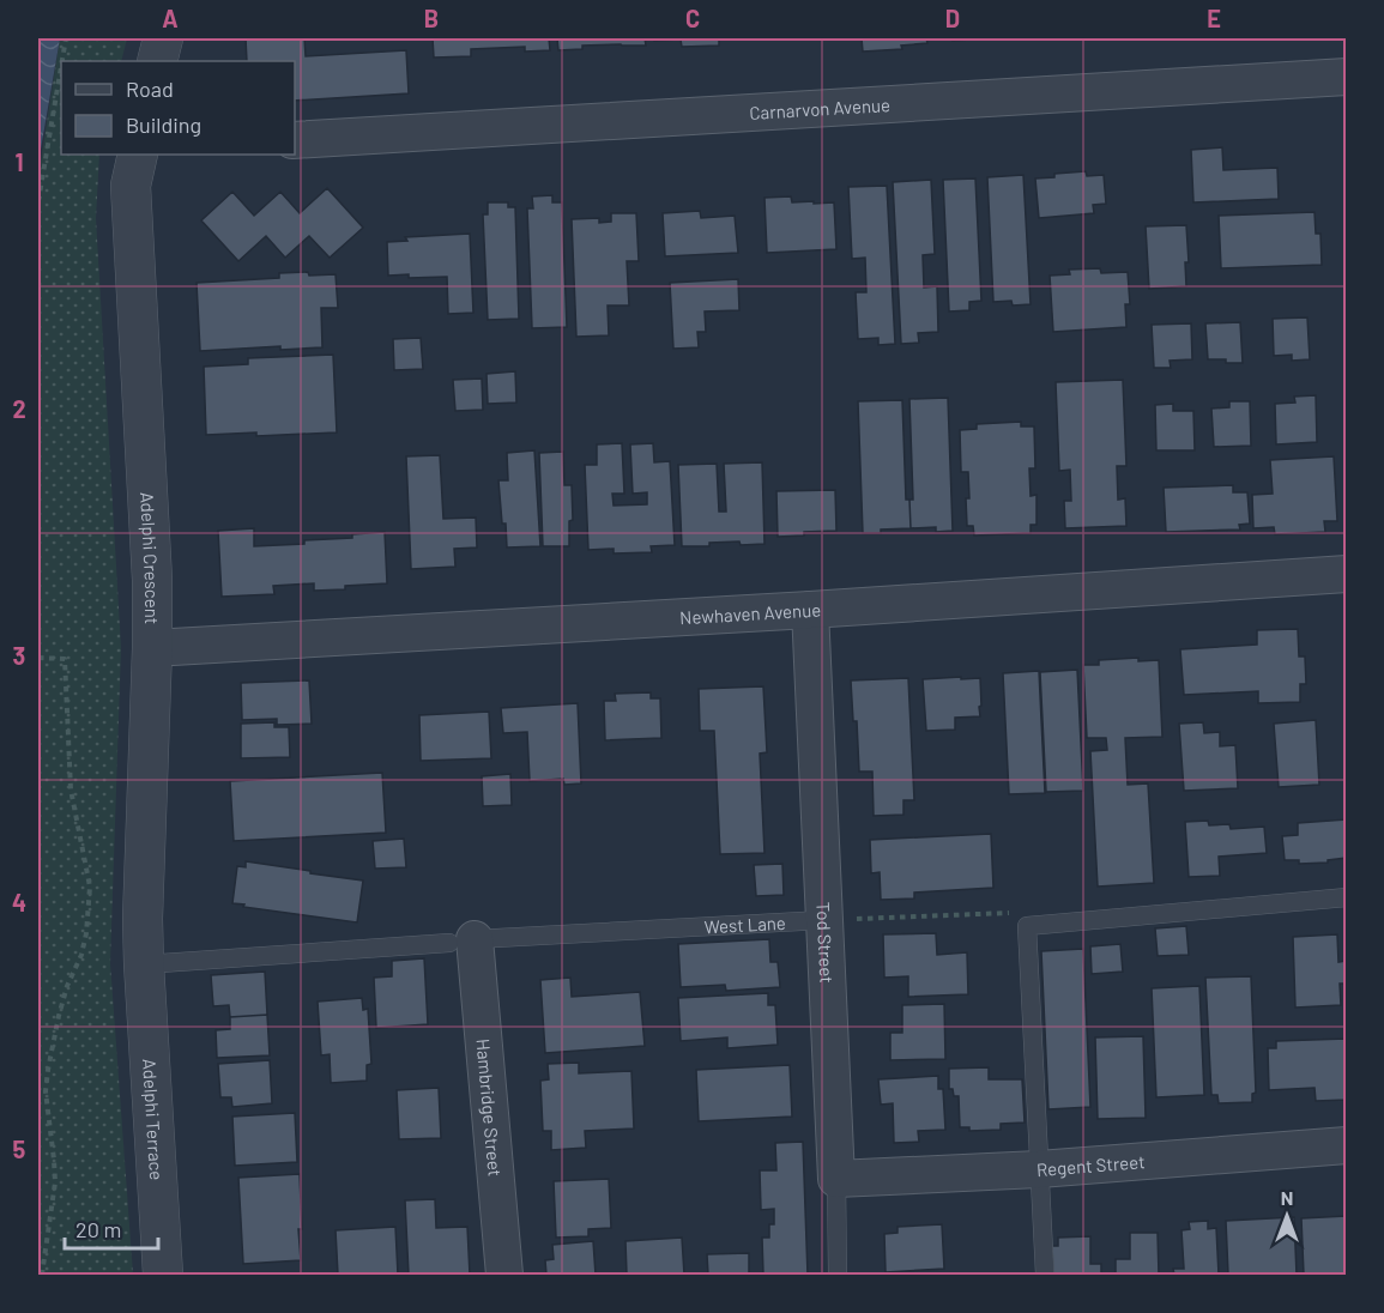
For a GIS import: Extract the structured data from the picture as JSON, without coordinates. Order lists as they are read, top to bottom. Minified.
{"streets":{"street":["Carnarvon Avenue","Adelphi Crescent","Newhaven Avenue","Tod Street","Hambridge Street","Adelphi Terrace","Regent Street"],"lane":["West Lane"]},"crossings":[["Adelphi Crescent","Newhaven Avenue"],["Adelphi Crescent","West Lane"],["Adelphi Crescent","Adelphi Terrace"],["Newhaven Avenue","Tod Street"],["West Lane","Tod Street"],["West Lane","Hambridge Street"],["West Lane","Adelphi Terrace"],["Tod Street","Regent Street"]],"legend":["Road","Building"],"scale_bar":"20 m","north":"top","grid":{"columns":["A","B","C","D","E"],"rows":["1","2","3","4","5"]}}
